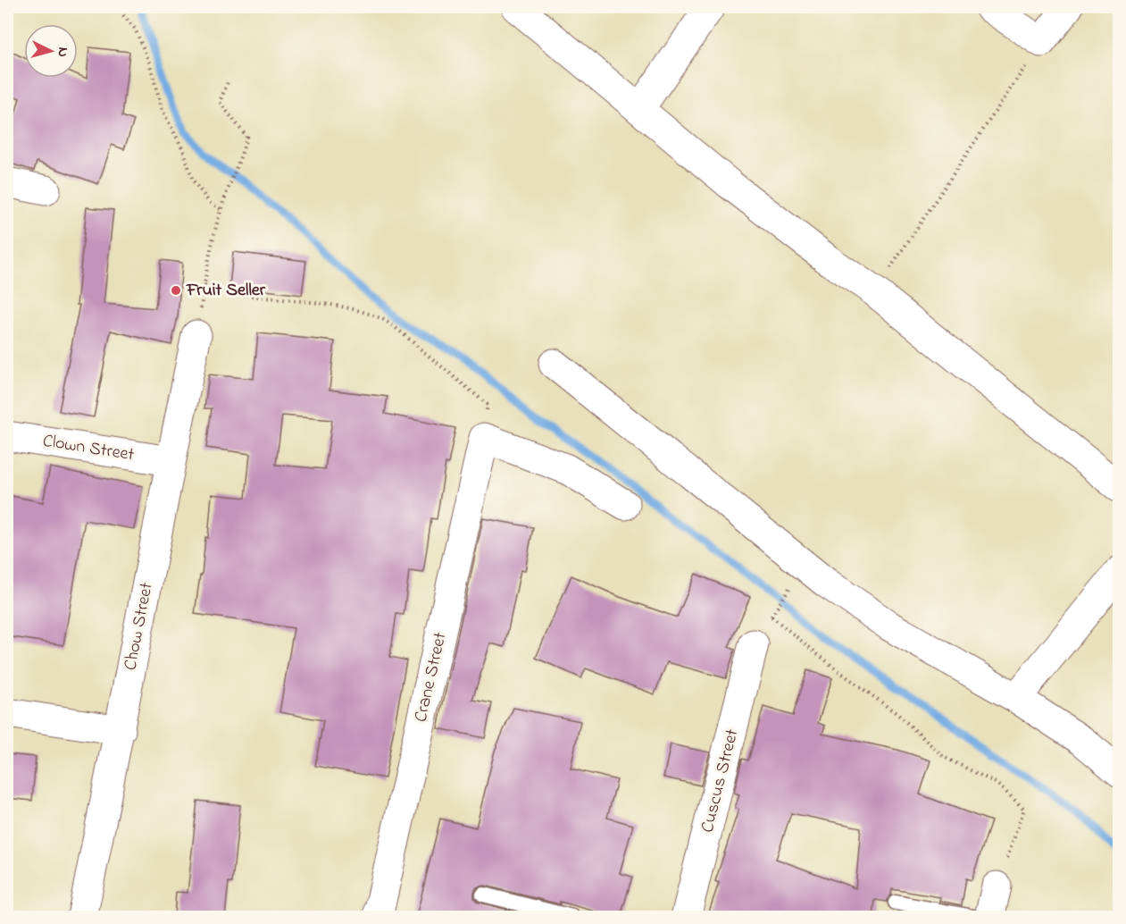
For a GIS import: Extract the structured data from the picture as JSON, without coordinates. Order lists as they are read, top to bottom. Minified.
{"streets":{"street":["Clown Street","Chow Street","Crane Street","Cuscus Street"]},"crossings":[["Clown Street","Chow Street"]],"places":["Fruit Seller"],"north":"right"}
